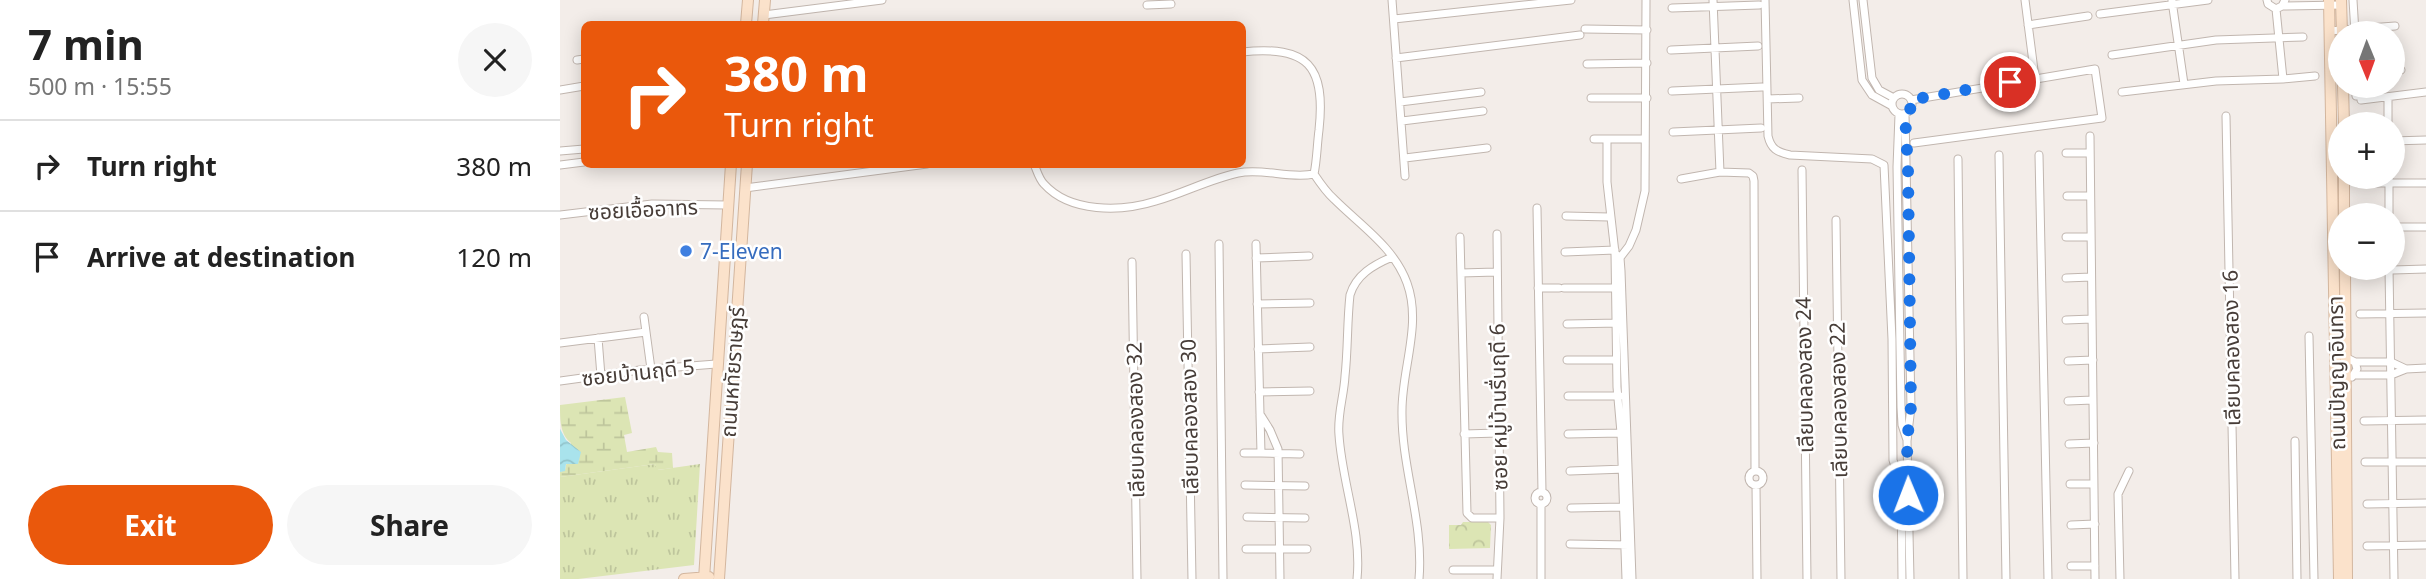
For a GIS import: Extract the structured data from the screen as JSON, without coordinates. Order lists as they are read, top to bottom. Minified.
{"streets":{"street":["ซอยเอื้ออาทร","เลียบคลองสอง 16","ซอยบ้านฤดี 5","ถนนหทัยราษฎร์","ถนนปัญญาอินทรา","เลียบคลองสอง 24","เลียบคลองสอง 22","ซอย หมู่บ้านรื่นฤดี 6","เลียบคลองสอง 30","เลียบคลองสอง 32"]},"crossings":[["ซอยเอื้ออาทร","ถนนหทัยราษฎร์"],["ซอยบ้านฤดี 5","ถนนหทัยราษฎร์"]],"places":["7-Eleven"],"north":"bottom","page":{"heading":["7 min","500 m · 15:55"],"map_buttons":["+","−"],"turn":["380 m","Turn right"],"list":[{"name":"Turn right","value":"380 m"},{"name":"Arrive at destination","value":"120 m"}],"buttons":["Exit","Share"]}}
